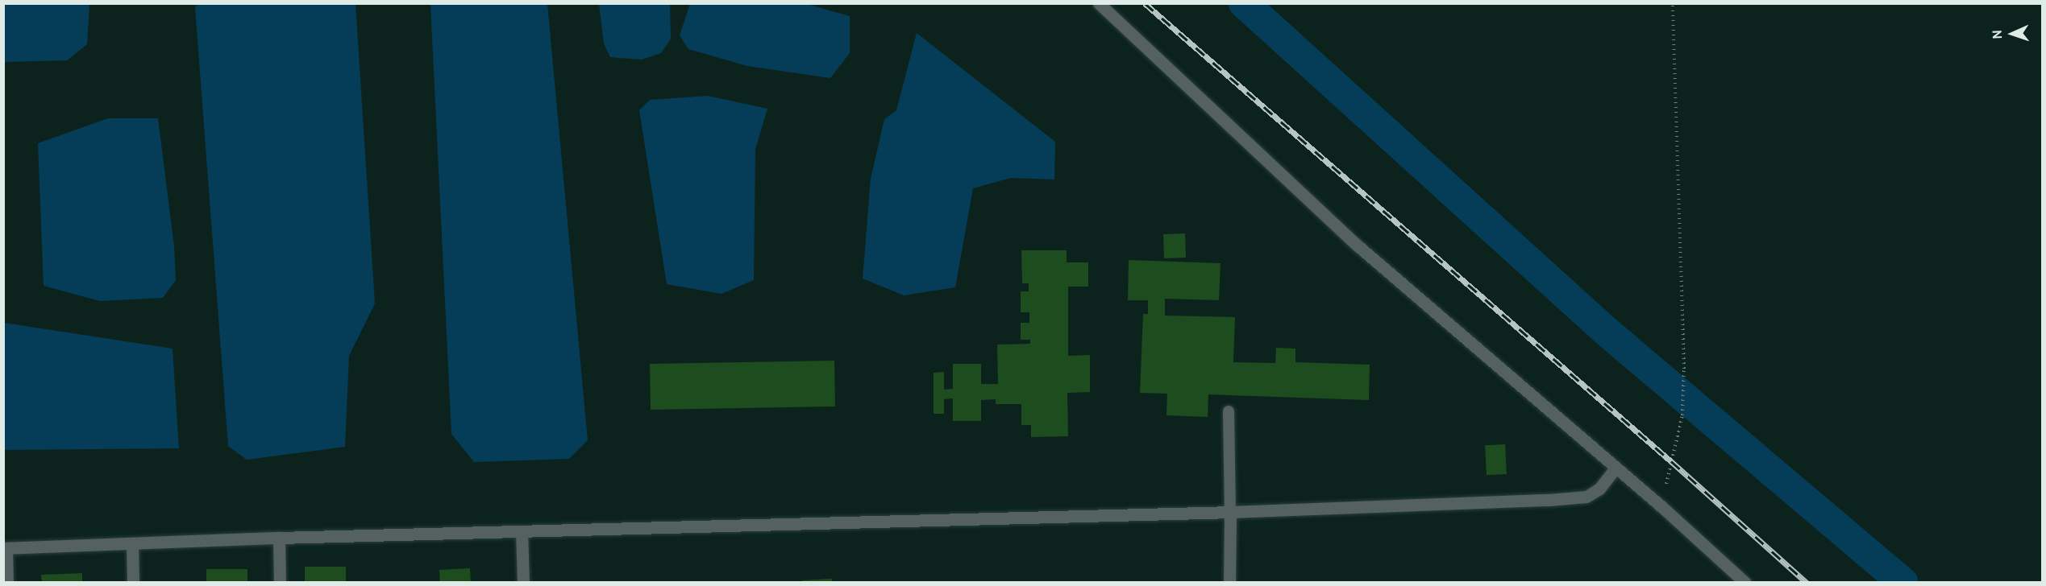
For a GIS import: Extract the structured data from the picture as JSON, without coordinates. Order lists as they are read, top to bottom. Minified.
{"north":"left"}
